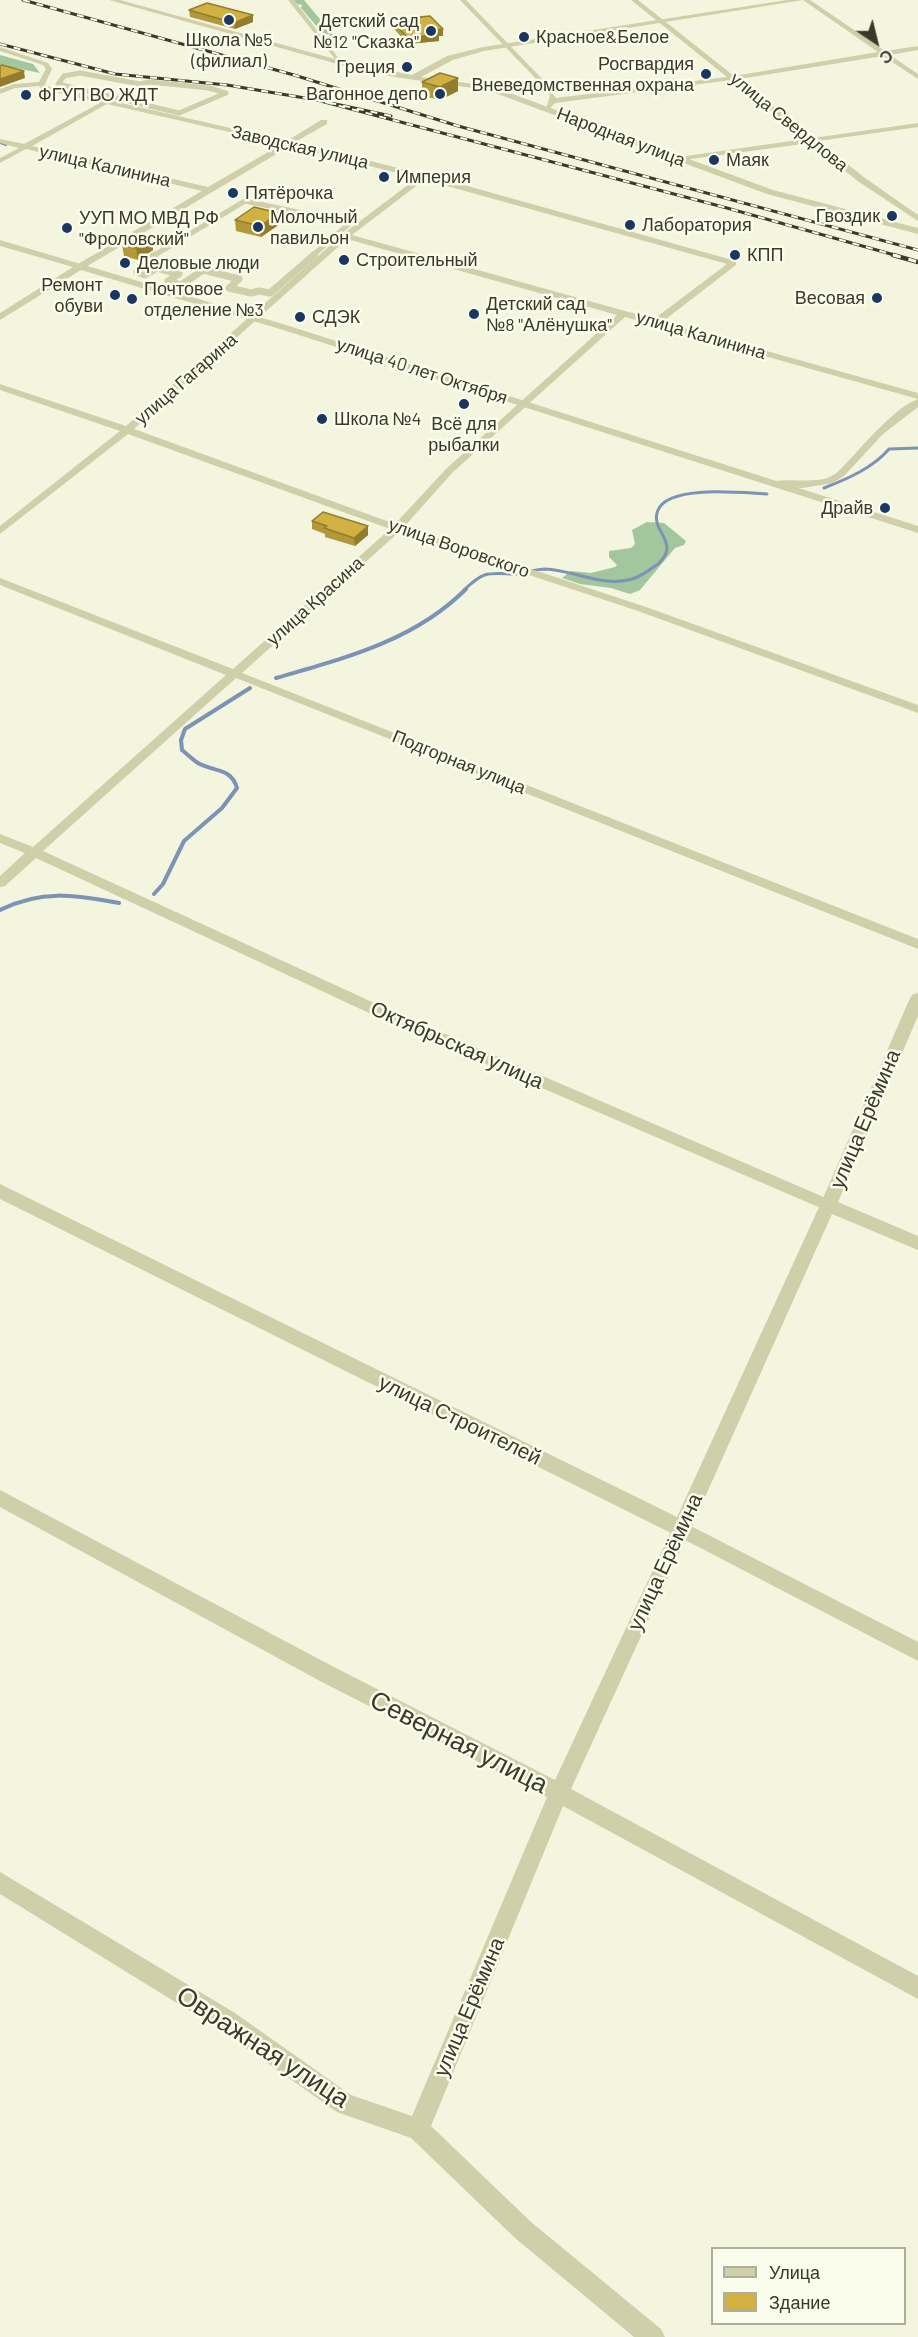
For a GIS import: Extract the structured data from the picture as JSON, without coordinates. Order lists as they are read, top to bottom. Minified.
{"streets":{"street":["улица Свердлова","Народная улица","Заводская улица","улица Калинина","улица 40 лет Октября","улица Гагарина","улица Воровского","улица Красина","Подгорная улица","Октябрьская улица","улица Ерёмина","улица Строителей","Северная улица","Овражная улица"]},"crossings":[["Заводская улица","улица Калинина"],["Заводская улица","улица Гагарина"],["улица Калинина","улица Гагарина"],["улица Калинина","улица Красина"],["улица 40 лет Октября","улица Гагарина"],["улица 40 лет Октября","улица Красина"],["улица Гагарина","улица Воровского"],["улица Воровского","улица Красина"],["улица Красина","Подгорная улица"],["улица Красина","Октябрьская улица"],["Октябрьская улица","улица Ерёмина"],["улица Ерёмина","улица Строителей"],["улица Ерёмина","Северная улица"],["улица Ерёмина","Овражная улица"]],"places":["Школа №5 (филиал)","Детский сад №12 \"Сказка\"","Красное&Белое","Греция","Росгвардия Вневедомственная охрана","Вагонное депо","ФГУП ВО ЖДТ","Маяк","Империя","Пятёрочка","Гвоздик","Лаборатория","Молочный павильон","УУП МО МВД РФ \"Фроловский\"","КПП","Строительный","Деловые люди","Ремонт обуви","Весовая","Почтовое отделение №3","Детский сад №8 \"Алёнушка\"","СДЭК","Всё для рыбалки","Школа №4","Драйв"],"legend":["Улица","Здание"],"north":"bottom right"}
